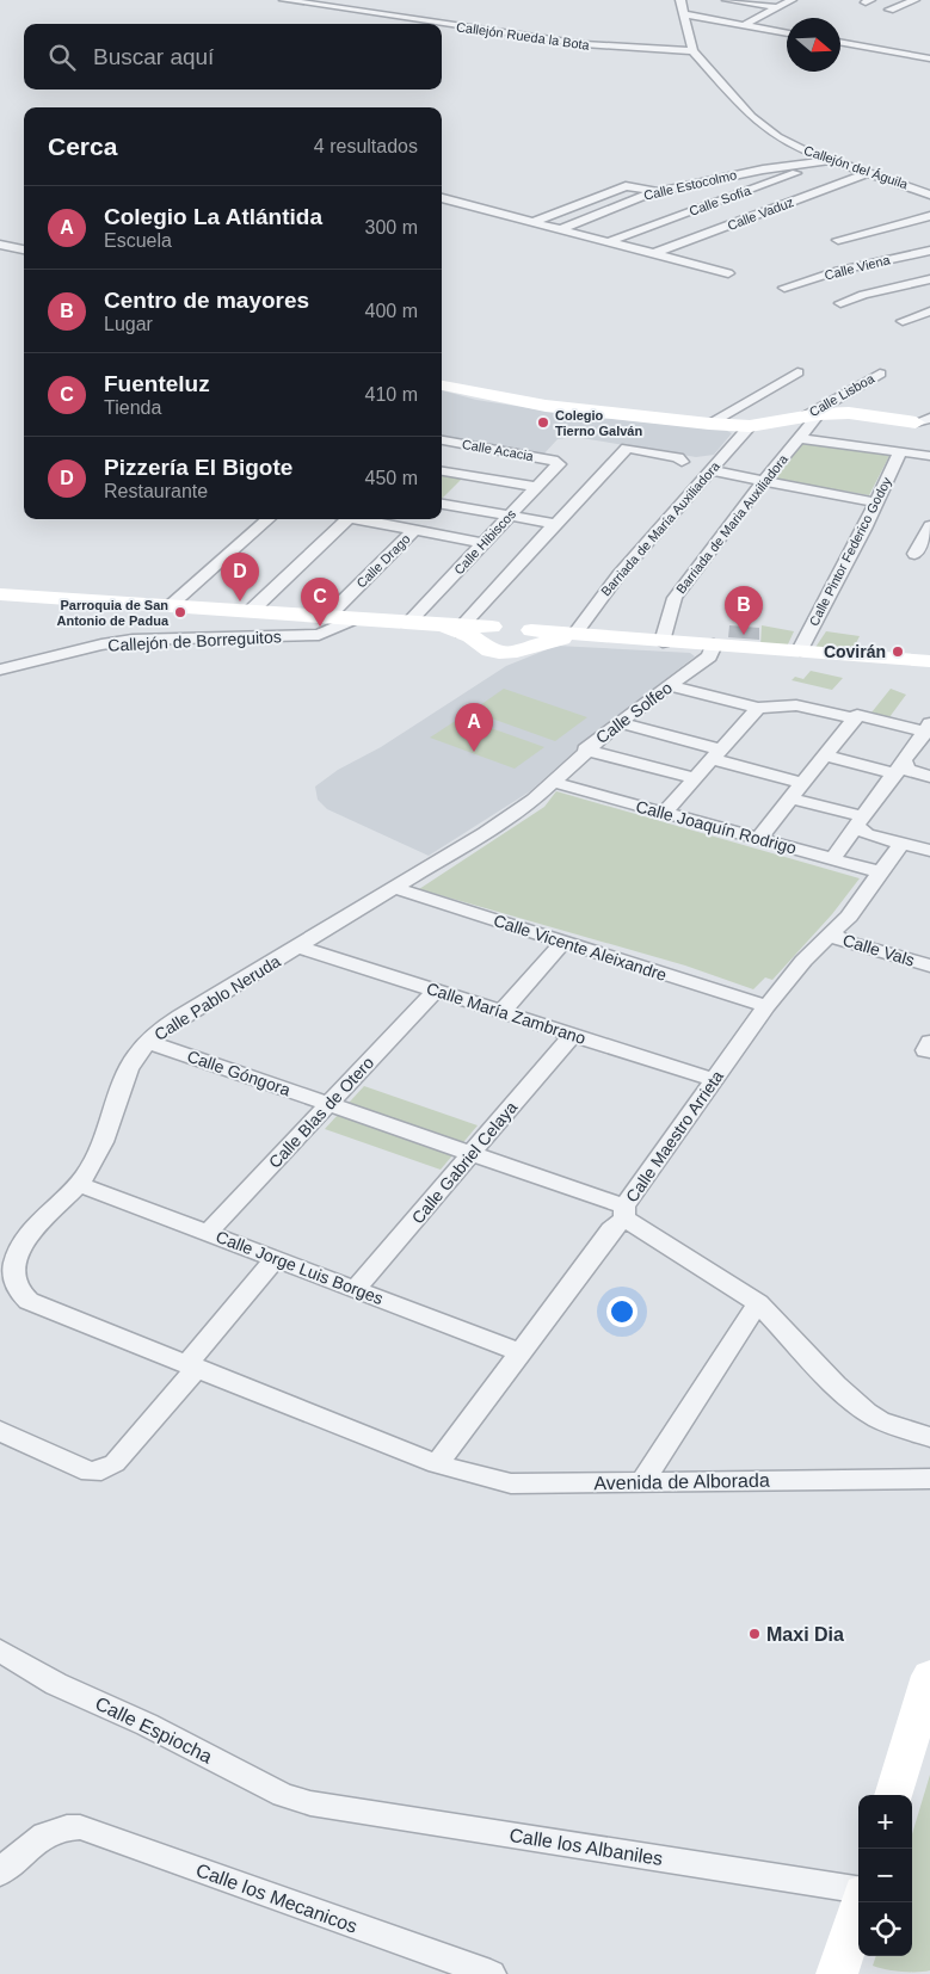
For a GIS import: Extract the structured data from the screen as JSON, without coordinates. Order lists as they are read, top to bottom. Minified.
{"streets":{"street":["Callejón Rueda la Bota","Callejón del Águila","Calle Estocolmo","Calle Sofía","Calle Vaduz","Calle Viena","Calle Lisboa","Calle Acacia","Barriada de Maria Auxiliadora","Barriada de María Auxiliadora","Calle Hibiscos","Calle Pintor Federico Godoy","Calle Drago","Callejón de Borreguitos","Calle Solfeo","Calle Joaquín Rodrigo","Calle Vicente Aleixandre","Calle Vals","Calle Pablo Neruda","Calle María Zambrano","Calle Góngora","Calle Blas de Otero","Calle Maestro Arrieta","Calle Gabriel Celaya","Calle Jorge Luis Borges","Avenida de Alborada","Calle Espiocha","Calle los Albaniles","Calle los Mecanicos"]},"crossings":[["Callejón Rueda la Bota","Callejón del Águila"],["Callejón del Águila","Calle Estocolmo"],["Callejón del Águila","Calle Sofía"],["Callejón del Águila","Calle Vaduz"],["Calle Estocolmo","Calle Sofía"],["Calle Lisboa","Barriada de Maria Auxiliadora"],["Calle Acacia","Calle Hibiscos"],["Calle Solfeo","Calle Joaquín Rodrigo"],["Calle Solfeo","Calle Pablo Neruda"],["Calle Joaquín Rodrigo","Calle Pablo Neruda"],["Calle Joaquín Rodrigo","Calle Maestro Arrieta"],["Calle Vicente Aleixandre","Calle Pablo Neruda"],["Calle Vicente Aleixandre","Calle Maestro Arrieta"],["Calle Vals","Calle Maestro Arrieta"],["Calle Pablo Neruda","Calle María Zambrano"],["Calle Pablo Neruda","Calle Góngora"],["Calle Pablo Neruda","Calle Maestro Arrieta"],["Calle Pablo Neruda","Calle Jorge Luis Borges"],["Calle Pablo Neruda","Avenida de Alborada"],["Calle María Zambrano","Calle Blas de Otero"],["Calle María Zambrano","Calle Maestro Arrieta"],["Calle María Zambrano","Calle Gabriel Celaya"],["Calle Góngora","Calle Blas de Otero"],["Calle Góngora","Calle Maestro Arrieta"],["Calle Góngora","Calle Gabriel Celaya"],["Calle Blas de Otero","Calle Jorge Luis Borges"],["Calle Maestro Arrieta","Calle Jorge Luis Borges"],["Calle Maestro Arrieta","Avenida de Alborada"],["Calle Gabriel Celaya","Calle Jorge Luis Borges"],["Calle Espiocha","Calle los Albaniles"]],"places":["Colegio Tierno Galván","Parroquia de San Antonio de Padua","Covirán","Maxi Dia"],"north":"right","page":{"search":"Buscar aquí","heading":["Cerca","4 resultados"],"list":[{"mark":"A","name":"Colegio La Atlántida","note":"Escuela","value":"300 m"},{"mark":"B","name":"Centro de mayores","note":"Lugar","value":"400 m"},{"mark":"C","name":"Fuenteluz","note":"Tienda","value":"410 m"},{"mark":"D","name":"Pizzería El Bigote","note":"Restaurante","value":"450 m"}],"pins":["D","C","B","A"],"map_buttons":["+","−"]}}
